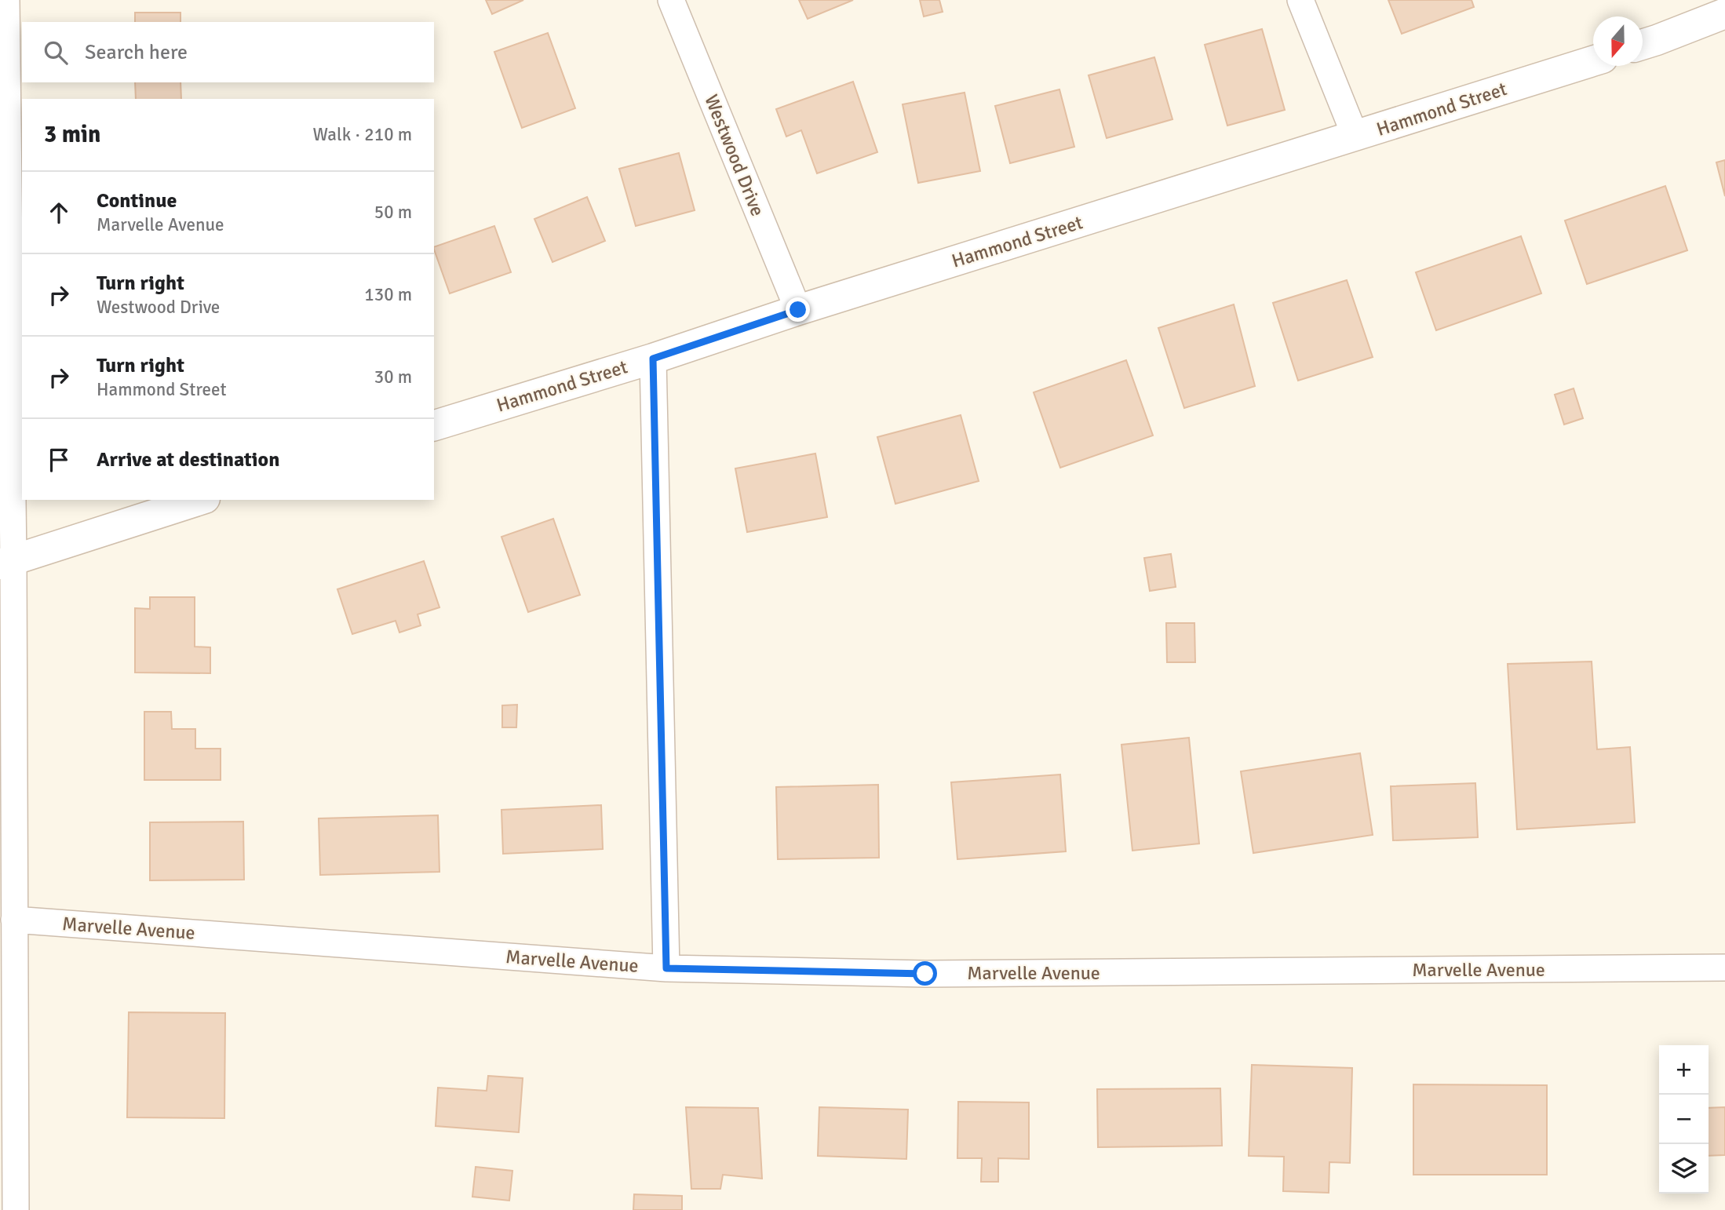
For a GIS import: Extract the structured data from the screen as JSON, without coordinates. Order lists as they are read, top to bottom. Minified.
{"streets":{"street":["Hammond Street","Westwood Drive","Marvelle Avenue"]},"crossings":[["Hammond Street","Westwood Drive"]],"north":"bottom","page":{"search":"Search here","heading":["3 min","Walk · 210 m"],"list":[["Continue","Marvelle Avenue","50 m"],["Turn right","Westwood Drive","130 m"],["Turn right","Hammond Street","30 m"],"Arrive at destination"],"map_buttons":["+","−"]}}
